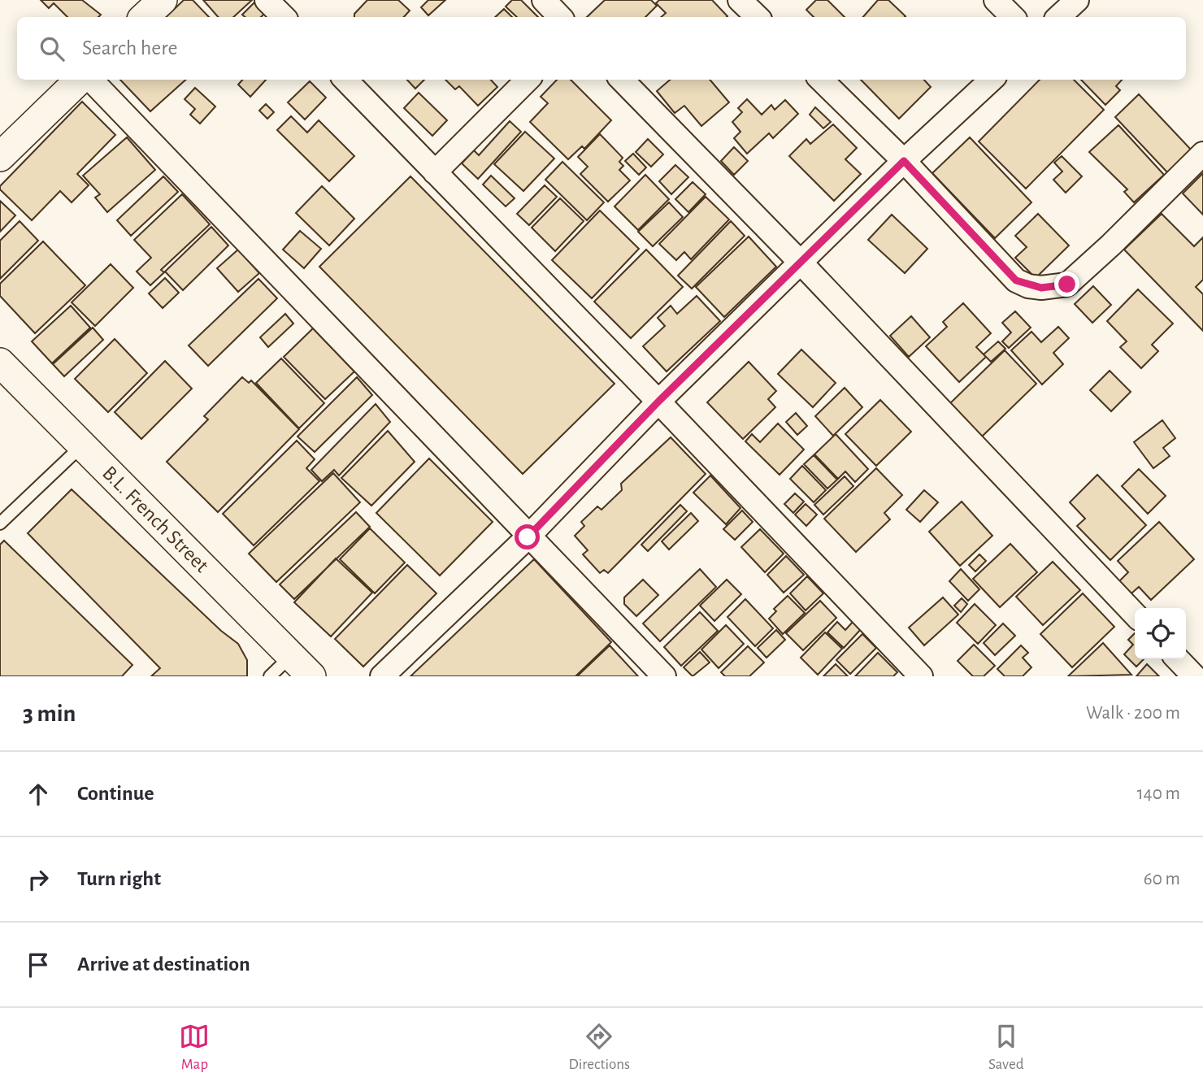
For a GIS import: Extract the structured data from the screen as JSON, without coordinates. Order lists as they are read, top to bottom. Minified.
{"streets":{"street":["B.L. French Street"]},"page":{"search":"Search here","heading":["3 min","Walk · 200 m"],"list":[["Continue","140 m"],["Turn right","60 m"],"Arrive at destination"],"nav":["Map","Directions","Saved"]}}
